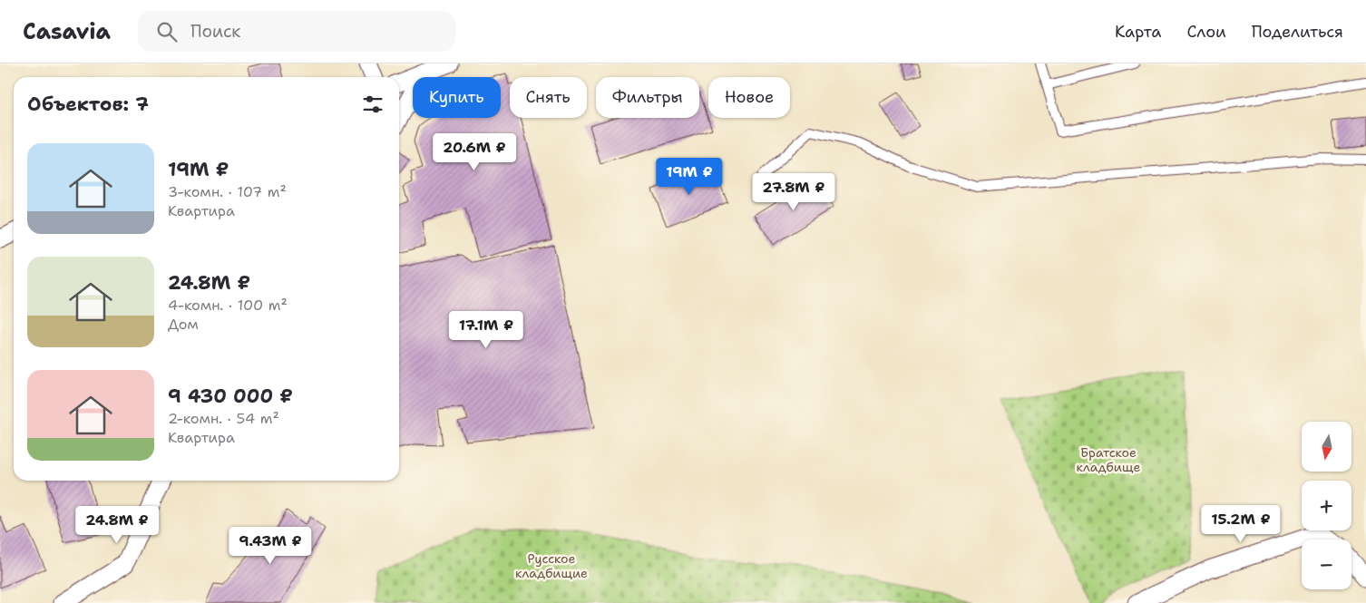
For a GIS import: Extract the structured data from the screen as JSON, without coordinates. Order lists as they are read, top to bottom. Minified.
{"parks":["Братское кладбище","Русское кладбищие"],"north":"bottom","page":{"header":"Casavia","search":"Поиск","nav":["Карта","Слои","Поделиться"],"chip":["Купить","Снять","Фильтры","Новое"],"heading":"Объектов: 7","list":[{"name":"19M ₽","note":"3-комн. · 107 m² · Квартира"},{"name":"24.8M ₽","note":"4-комн. · 100 m² · Дом"},{"name":"9 430 000 ₽","note":"2-комн. · 54 m² · Квартира"}],"price":["20.6M ₽","19M ₽","27.8M ₽","17.1M ₽","15.2M ₽","24.8M ₽","9.43M ₽"],"map_buttons":["+","−"]}}
